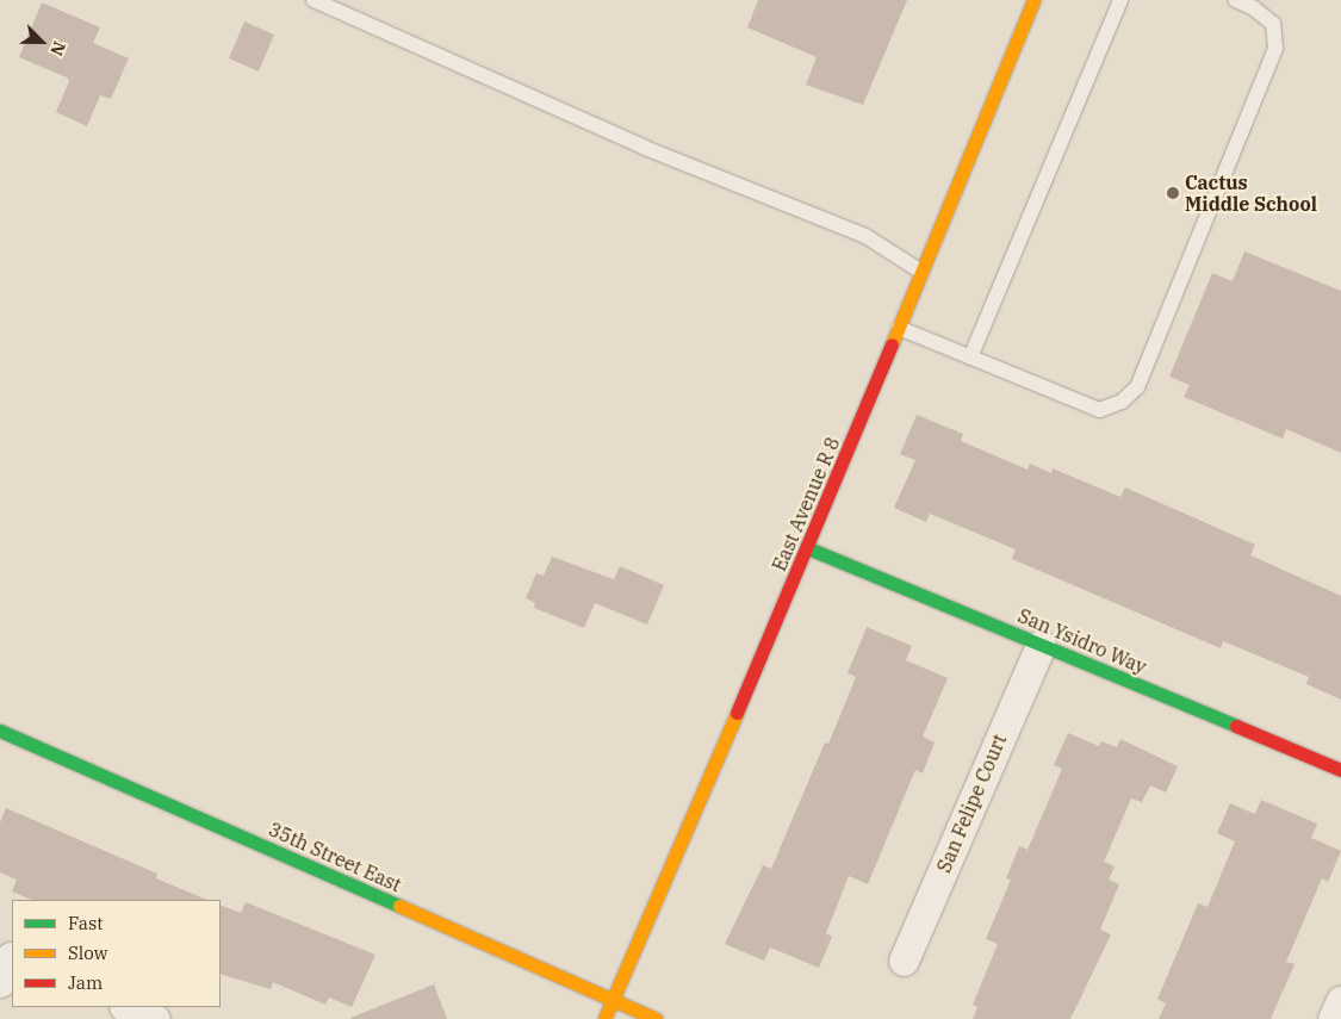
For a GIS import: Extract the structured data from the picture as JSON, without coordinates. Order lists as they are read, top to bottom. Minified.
{"streets":{"street":["East Avenue R 8","San Ysidro Way","San Felipe Court","35th Street East"]},"crossings":[["East Avenue R 8","San Ysidro Way"],["East Avenue R 8","35th Street East"],["San Ysidro Way","San Felipe Court"]],"places":["Cactus Middle School"],"legend":["Fast","Slow","Jam"],"north":"bottom right"}
